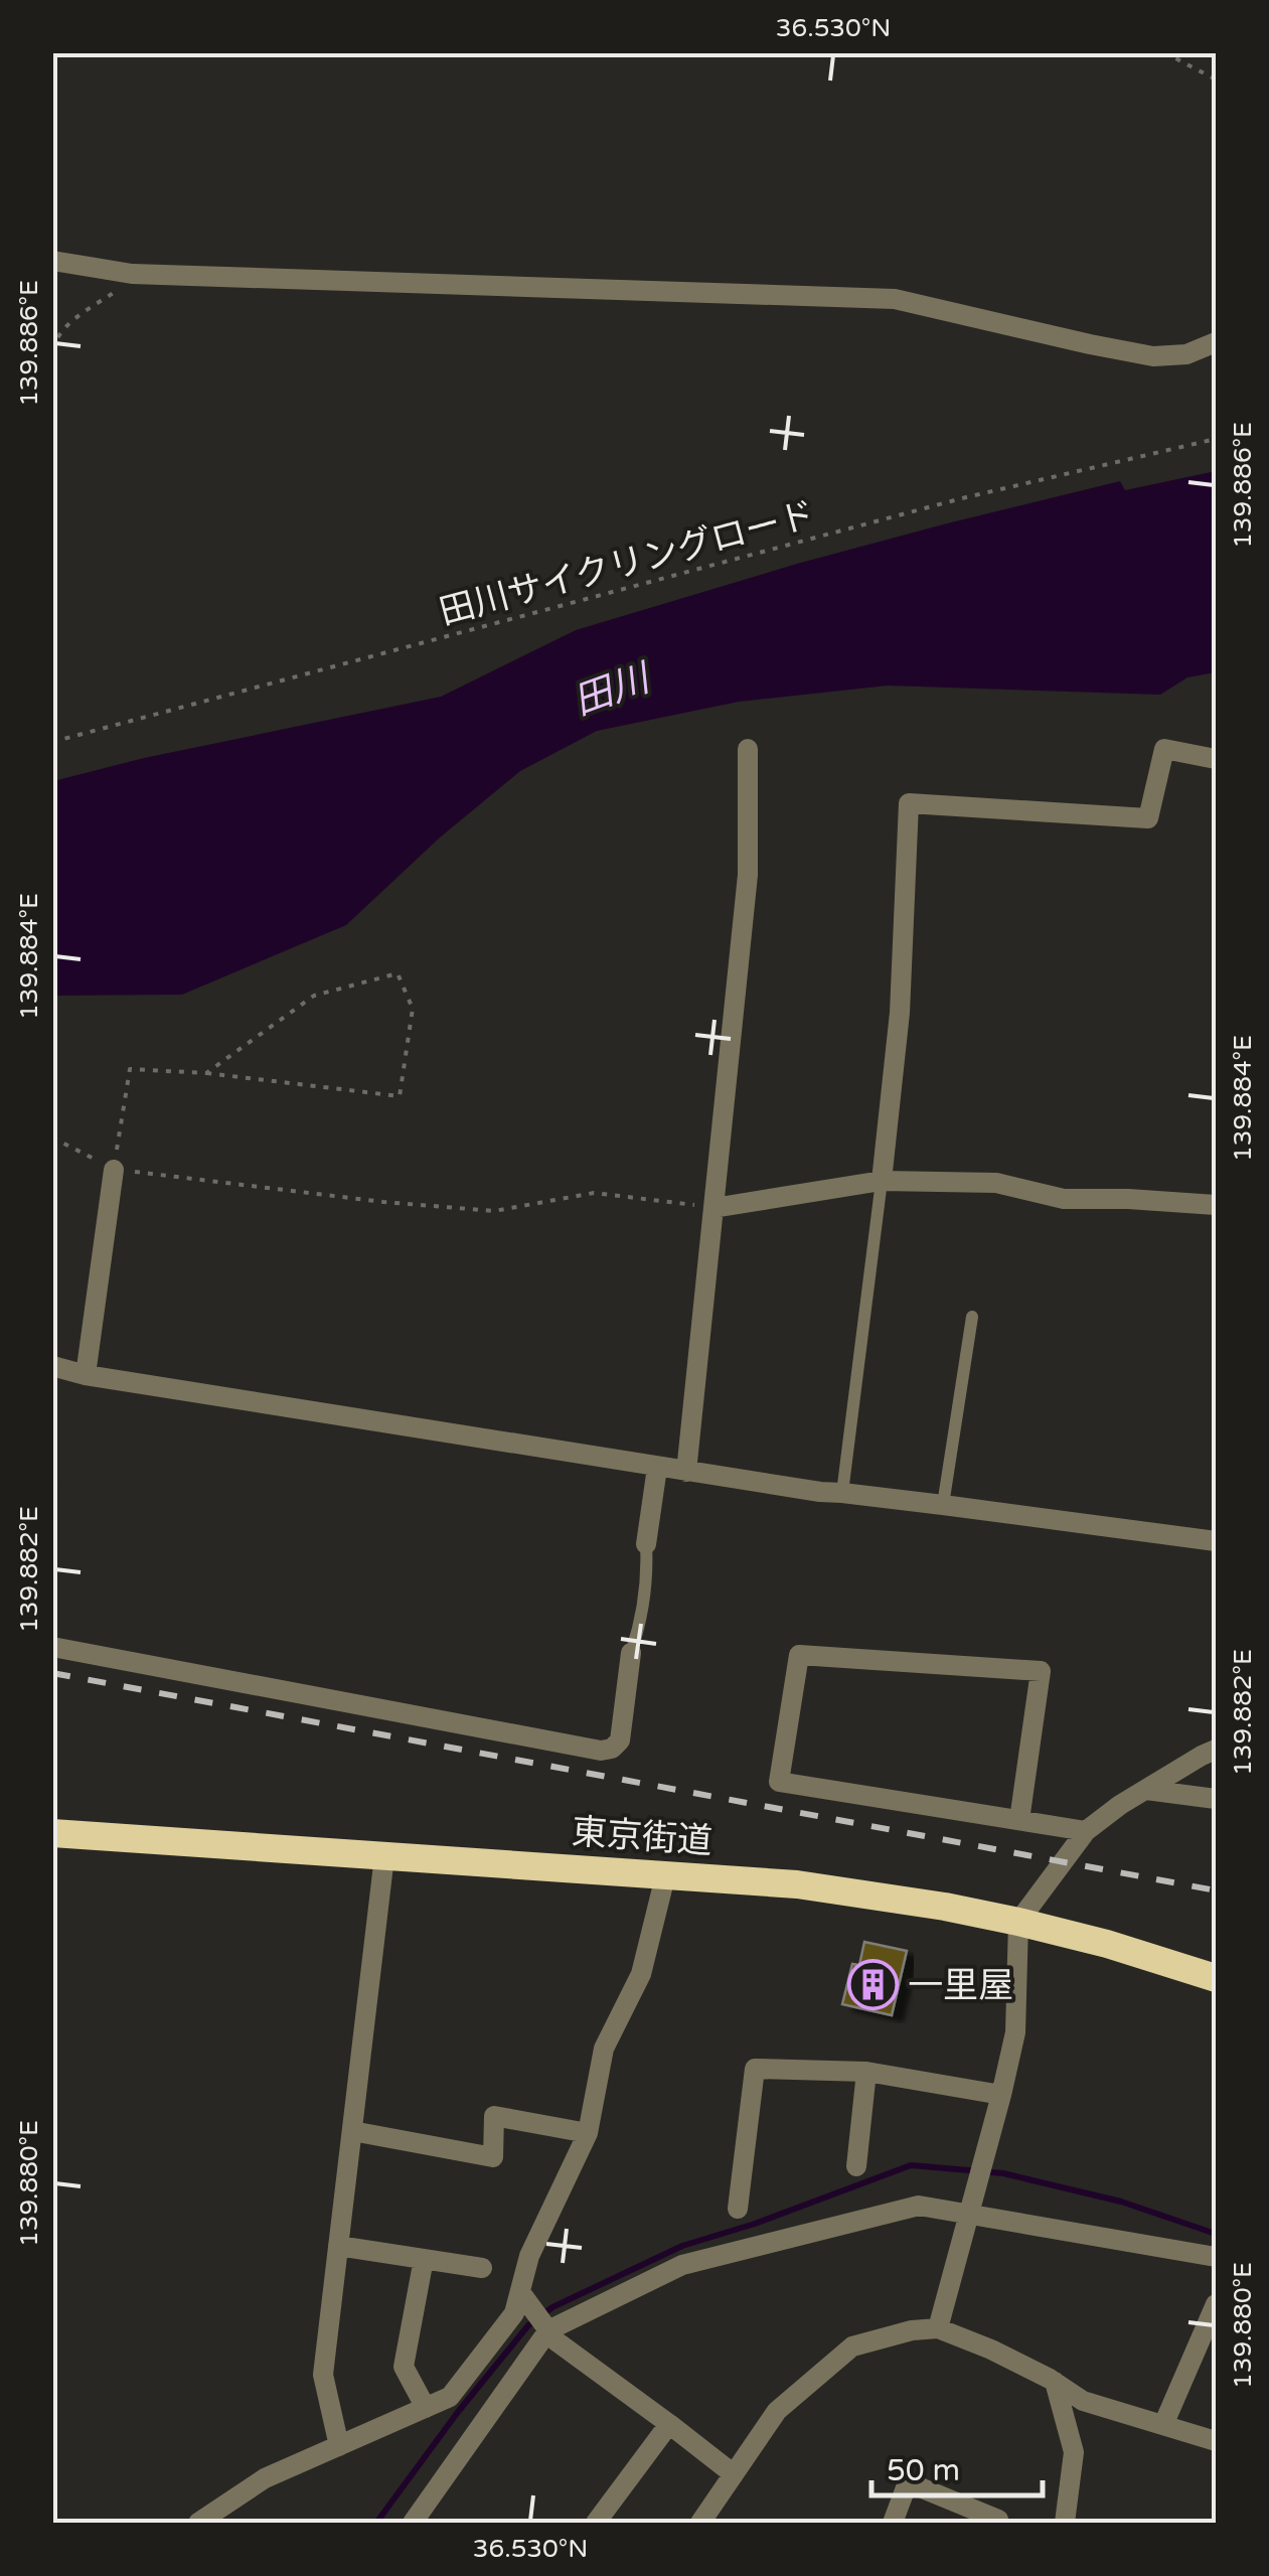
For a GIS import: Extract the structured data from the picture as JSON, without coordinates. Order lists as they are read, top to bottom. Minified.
{"streets":{"highway":["東京街道"],"path":["田川サイクリングロード"]},"water":["田川"],"places":{"building":["一里屋"]},"scale_bar":"50 m","coordinates":["36.530°N","139.886°E","139.884°E","139.882°E","139.880°E"]}
